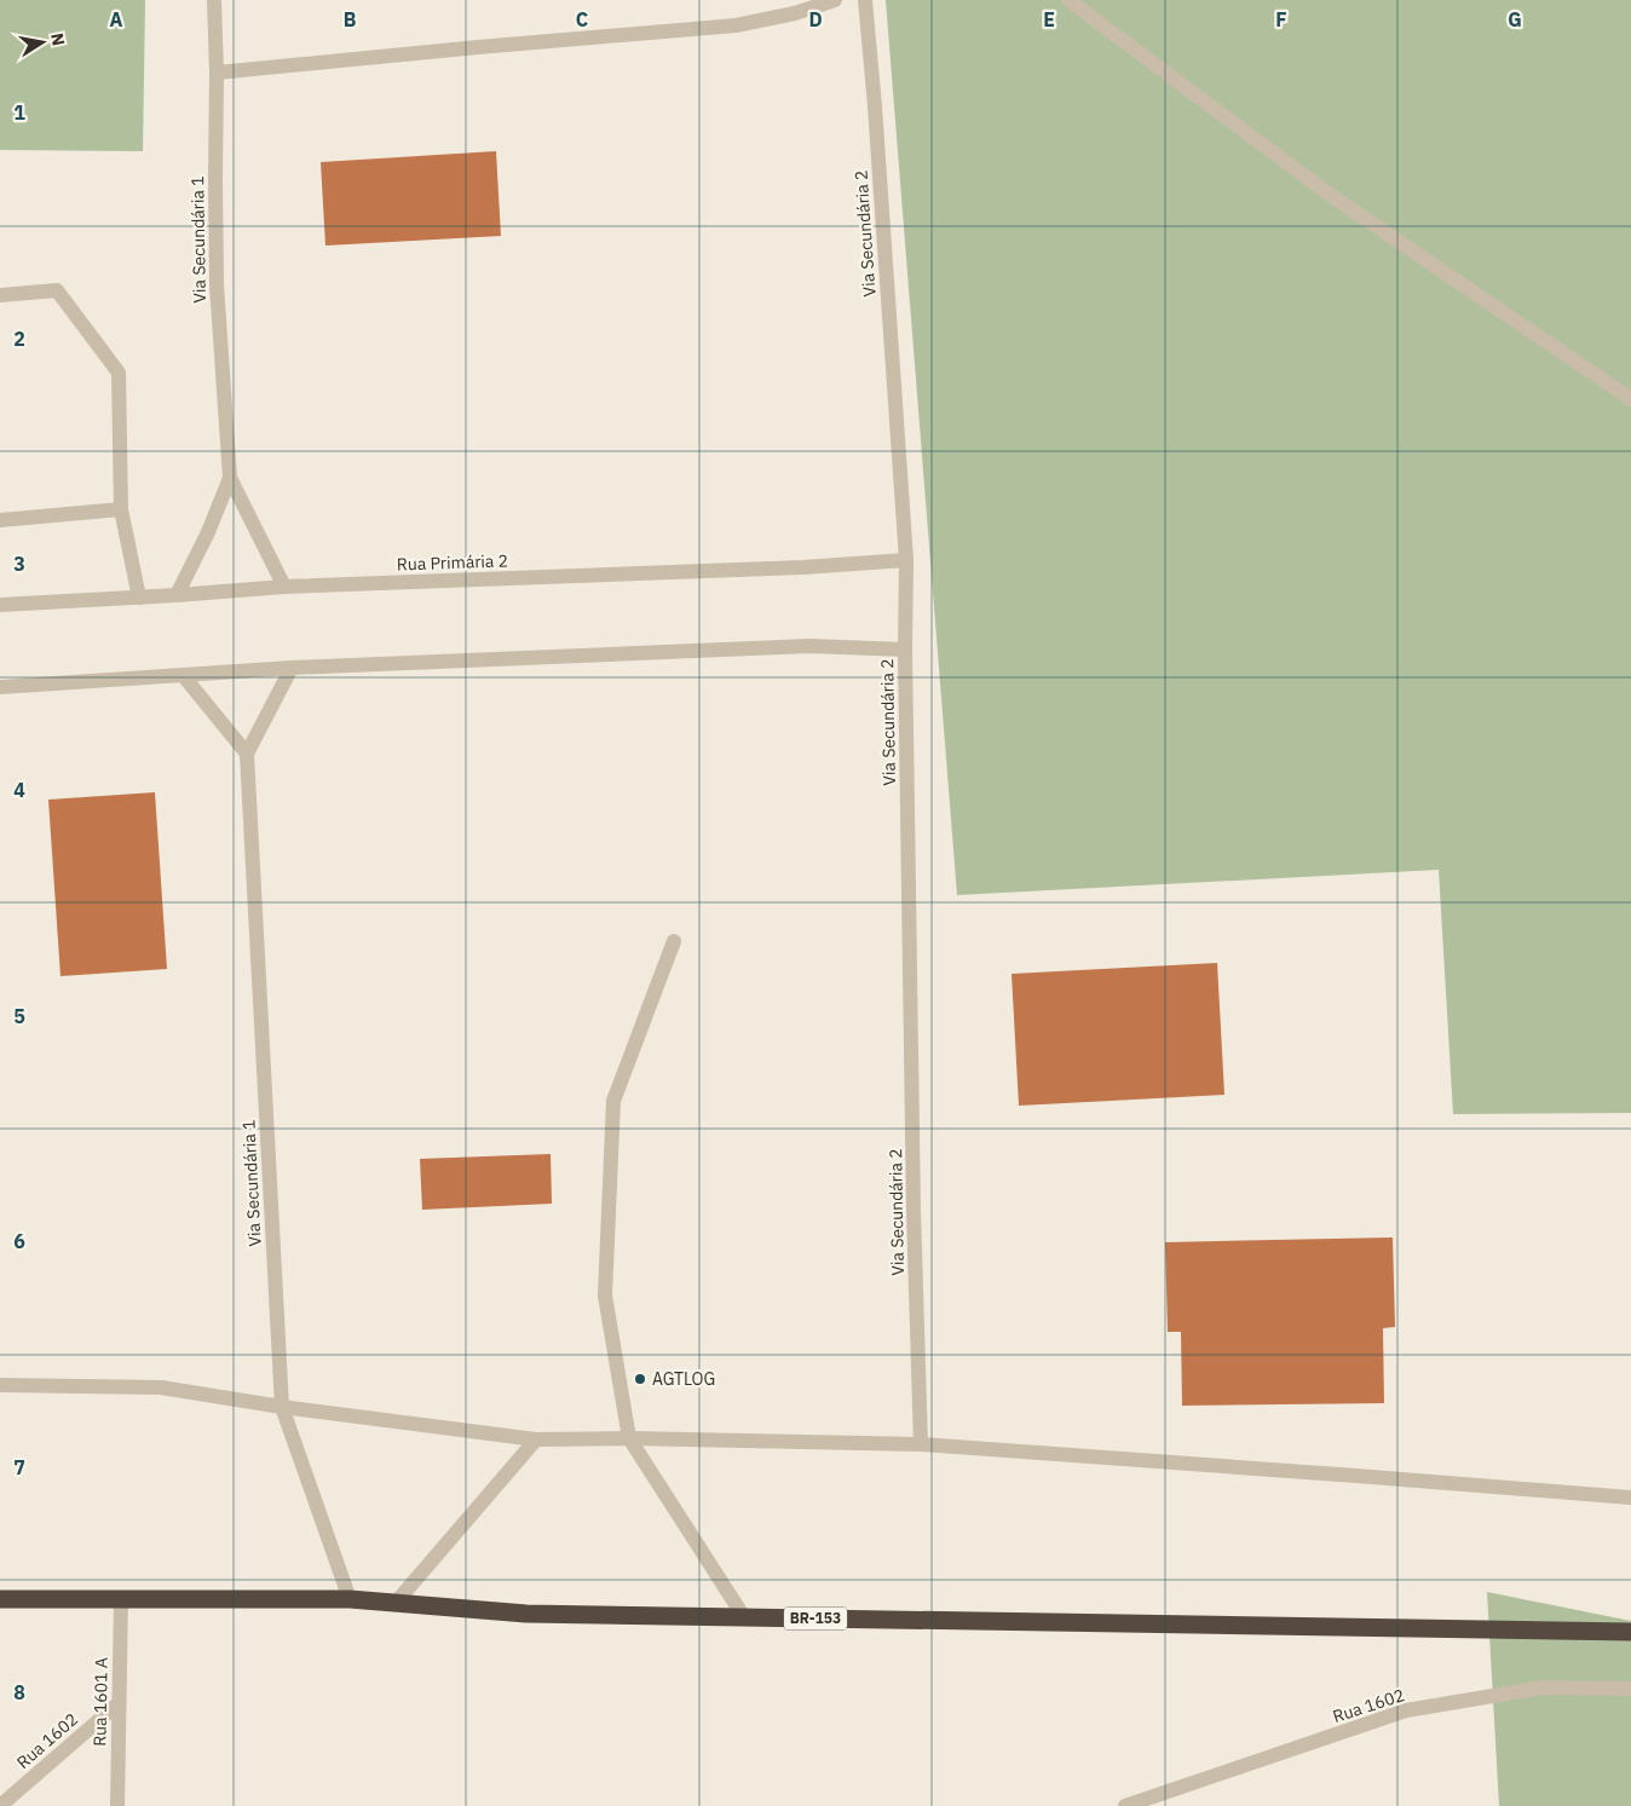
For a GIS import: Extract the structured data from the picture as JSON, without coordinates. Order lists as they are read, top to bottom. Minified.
{"streets":{"highway":["BR-153"],"street":["Via Secundária 2","Via Secundária 1","Rua Primária 2","Rua 1601 A","Rua 1602"]},"crossings":[["Via Secundária 2","Rua Primária 2"],["Via Secundária 1","BR-153"],["BR-153","Rua 1601 A"],["Rua 1601 A","Rua 1602"]],"places":["AGTLOG"],"north":"right","grid":{"columns":["A","B","C","D","E","F","G"],"rows":["1","2","3","4","5","6","7","8"]}}
